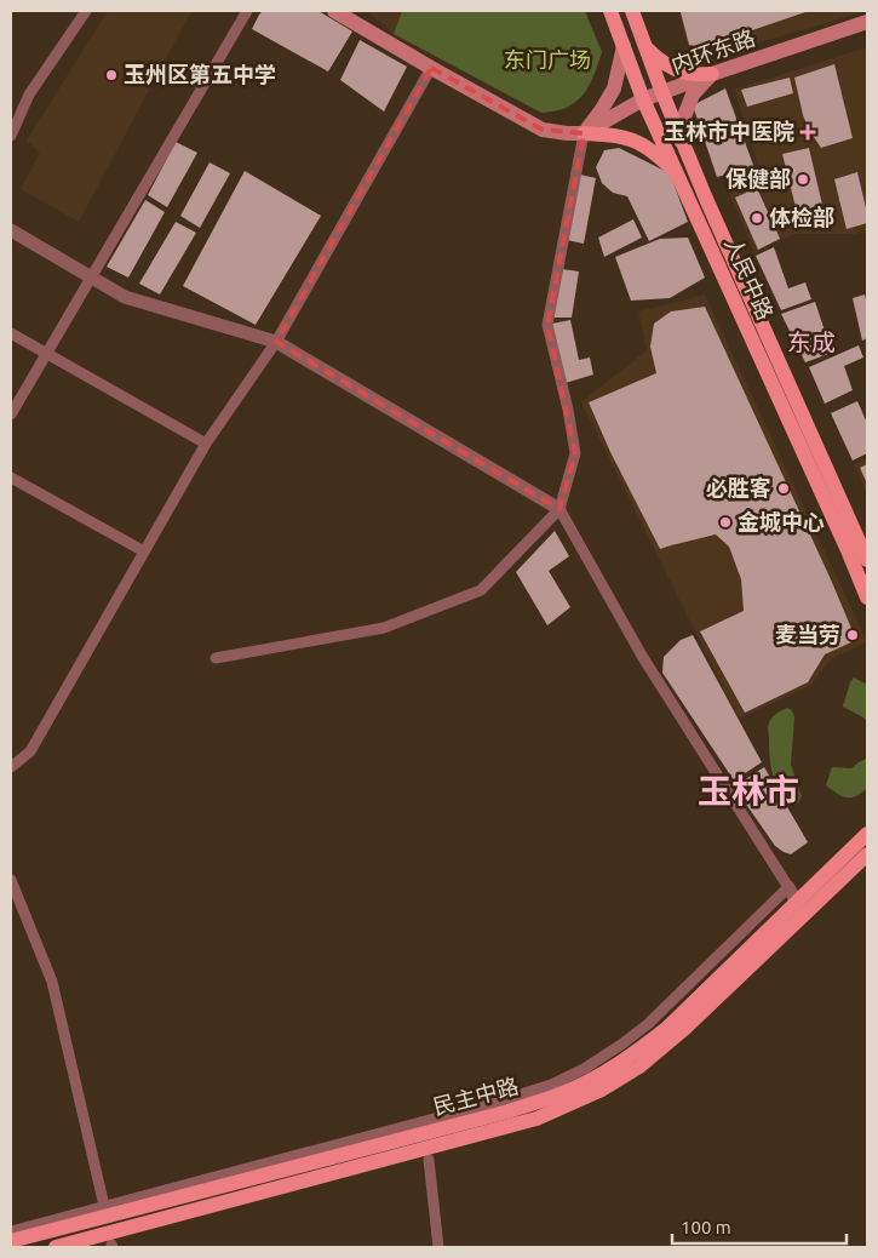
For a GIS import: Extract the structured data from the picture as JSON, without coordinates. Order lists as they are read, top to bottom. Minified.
{"streets":{"main road":["内环东路","人民中路","民主中路"]},"crossings":[["内环东路","人民中路"]],"districts":["东成","玉林市"],"parks":["东门广场"],"places":{"other":["玉州区第五中学","保健部","体检部","必胜客","金城中心","麦当劳"],"health":["玉林市中医院"]},"scale_bar":"100 m"}
